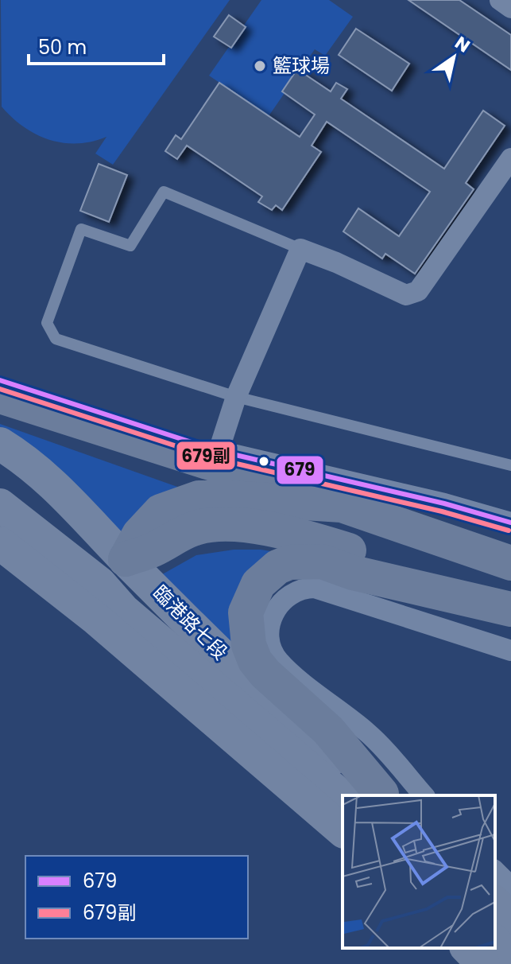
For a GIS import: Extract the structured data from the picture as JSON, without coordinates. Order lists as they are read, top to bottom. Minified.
{"streets":{"main road":["臨港路七段"]},"places":["籃球場"],"lines":["transit line 679","transit line 679副"],"legend":["679","679副"],"scale_bar":"50 m","north":"top right"}
